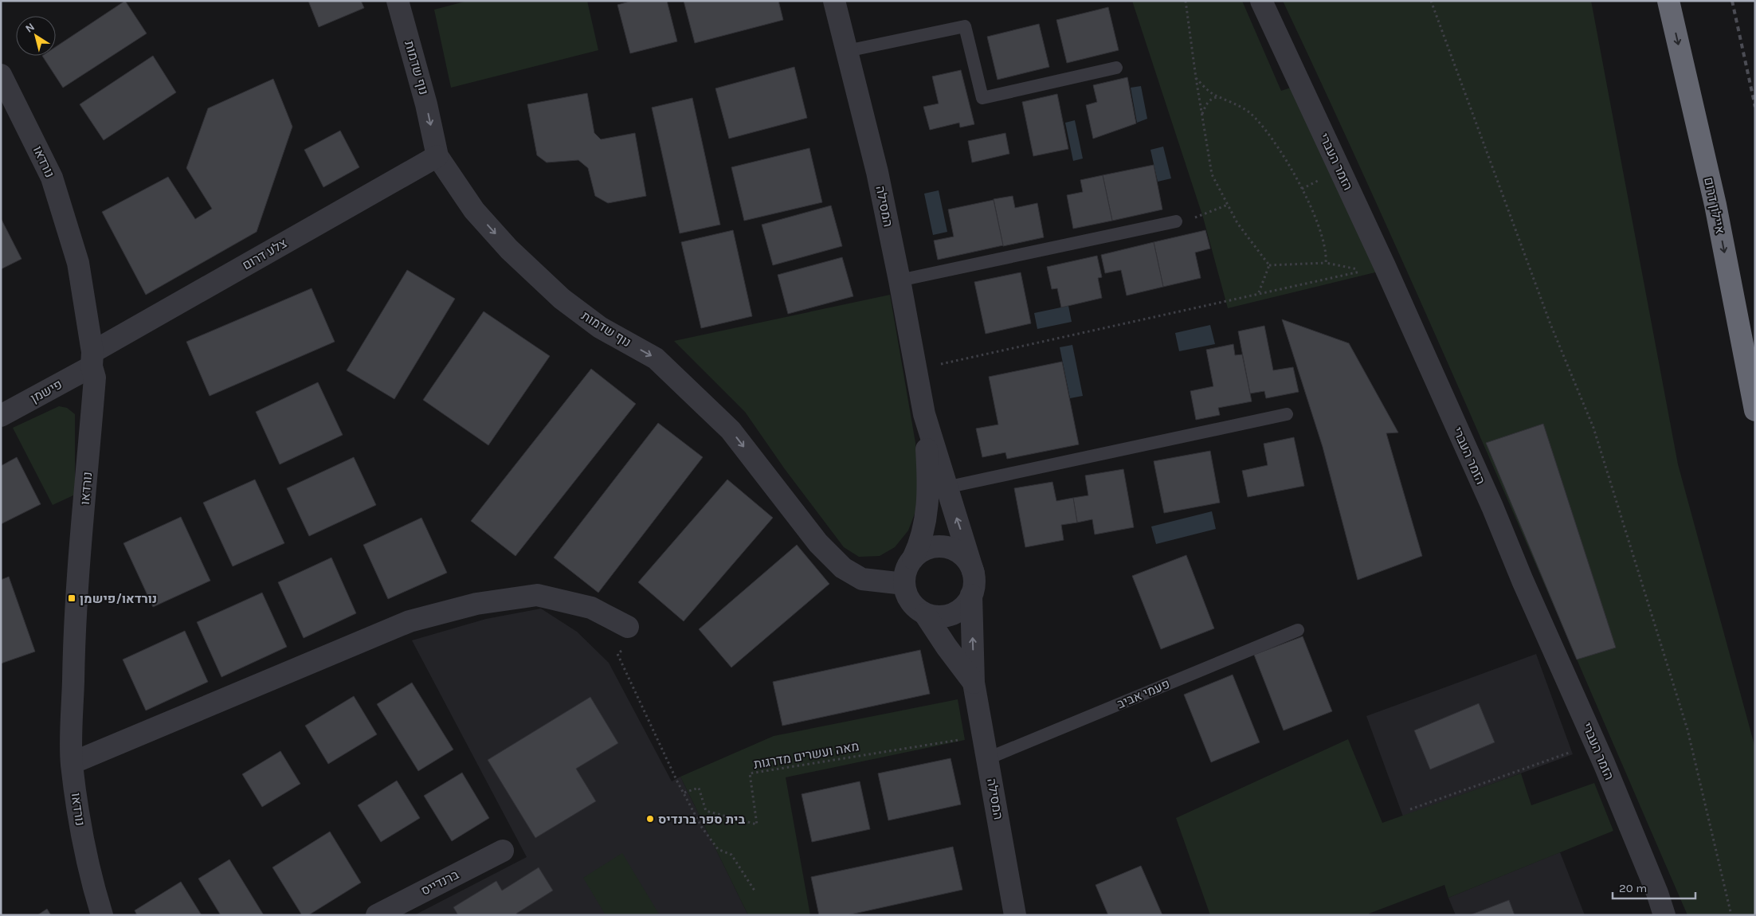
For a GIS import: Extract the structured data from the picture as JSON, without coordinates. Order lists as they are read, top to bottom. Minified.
{"streets":{"highway":["איילון דרום"],"street":["נוף שדמות","נורדאו","הזמר העברי","המסילה","צלע דרום","פישמן","ברנדייס"],"lane":["פעמי אביב"],"path":["מאה ועשרים מדרגות"]},"crossings":[["נוף שדמות","המסילה"],["נוף שדמות","צלע דרום"],["נורדאו","צלע דרום"],["נורדאו","פישמן"],["המסילה","פעמי אביב"],["המסילה","מאה ועשרים מדרגות"],["צלע דרום","פישמן"]],"one_way":["נוף שדמות","איילון דרום"],"places":{"transit":["נורדאו/פישמן"],"other":["בית ספר ברנדיס"]},"scale_bar":"20 m","north":"top left"}
